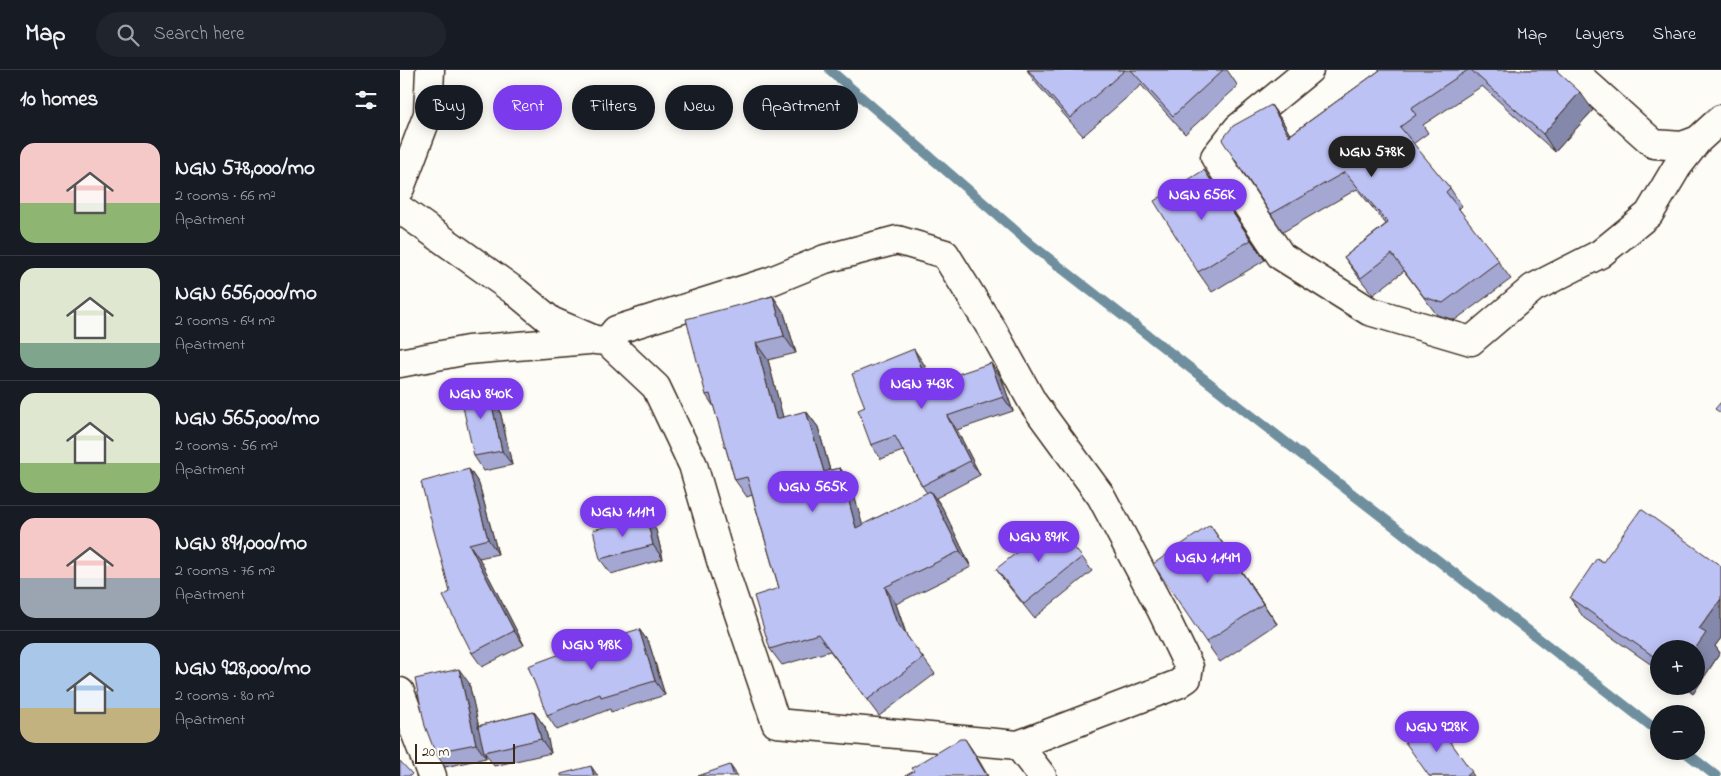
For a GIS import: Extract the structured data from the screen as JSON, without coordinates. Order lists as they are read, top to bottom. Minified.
{"scale_bar":"20 m","page":{"header":"Map","search":"Search here","nav":["Map","Layers","Share"],"heading":"10 homes","chip":["Buy","Rent","Filters","New","Apartment"],"list":[{"name":"NGN 578,000/mo","note":"2 rooms · 66 m² · Apartment"},{"name":"NGN 656,000/mo","note":"2 rooms · 64 m² · Apartment"},{"name":"NGN 565,000/mo","note":"2 rooms · 56 m² · Apartment"},{"name":"NGN 891,000/mo","note":"2 rooms · 76 m² · Apartment"},{"name":"NGN 928,000/mo","note":"2 rooms · 80 m² · Apartment"}],"price":["NGN 578K","NGN 656K","NGN 743K","NGN 840K","NGN 565K","NGN 1.11M","NGN 891K","NGN 1.14M","NGN 918K","NGN 928K"],"map_buttons":["+","−"],"scale":"20 m"}}
